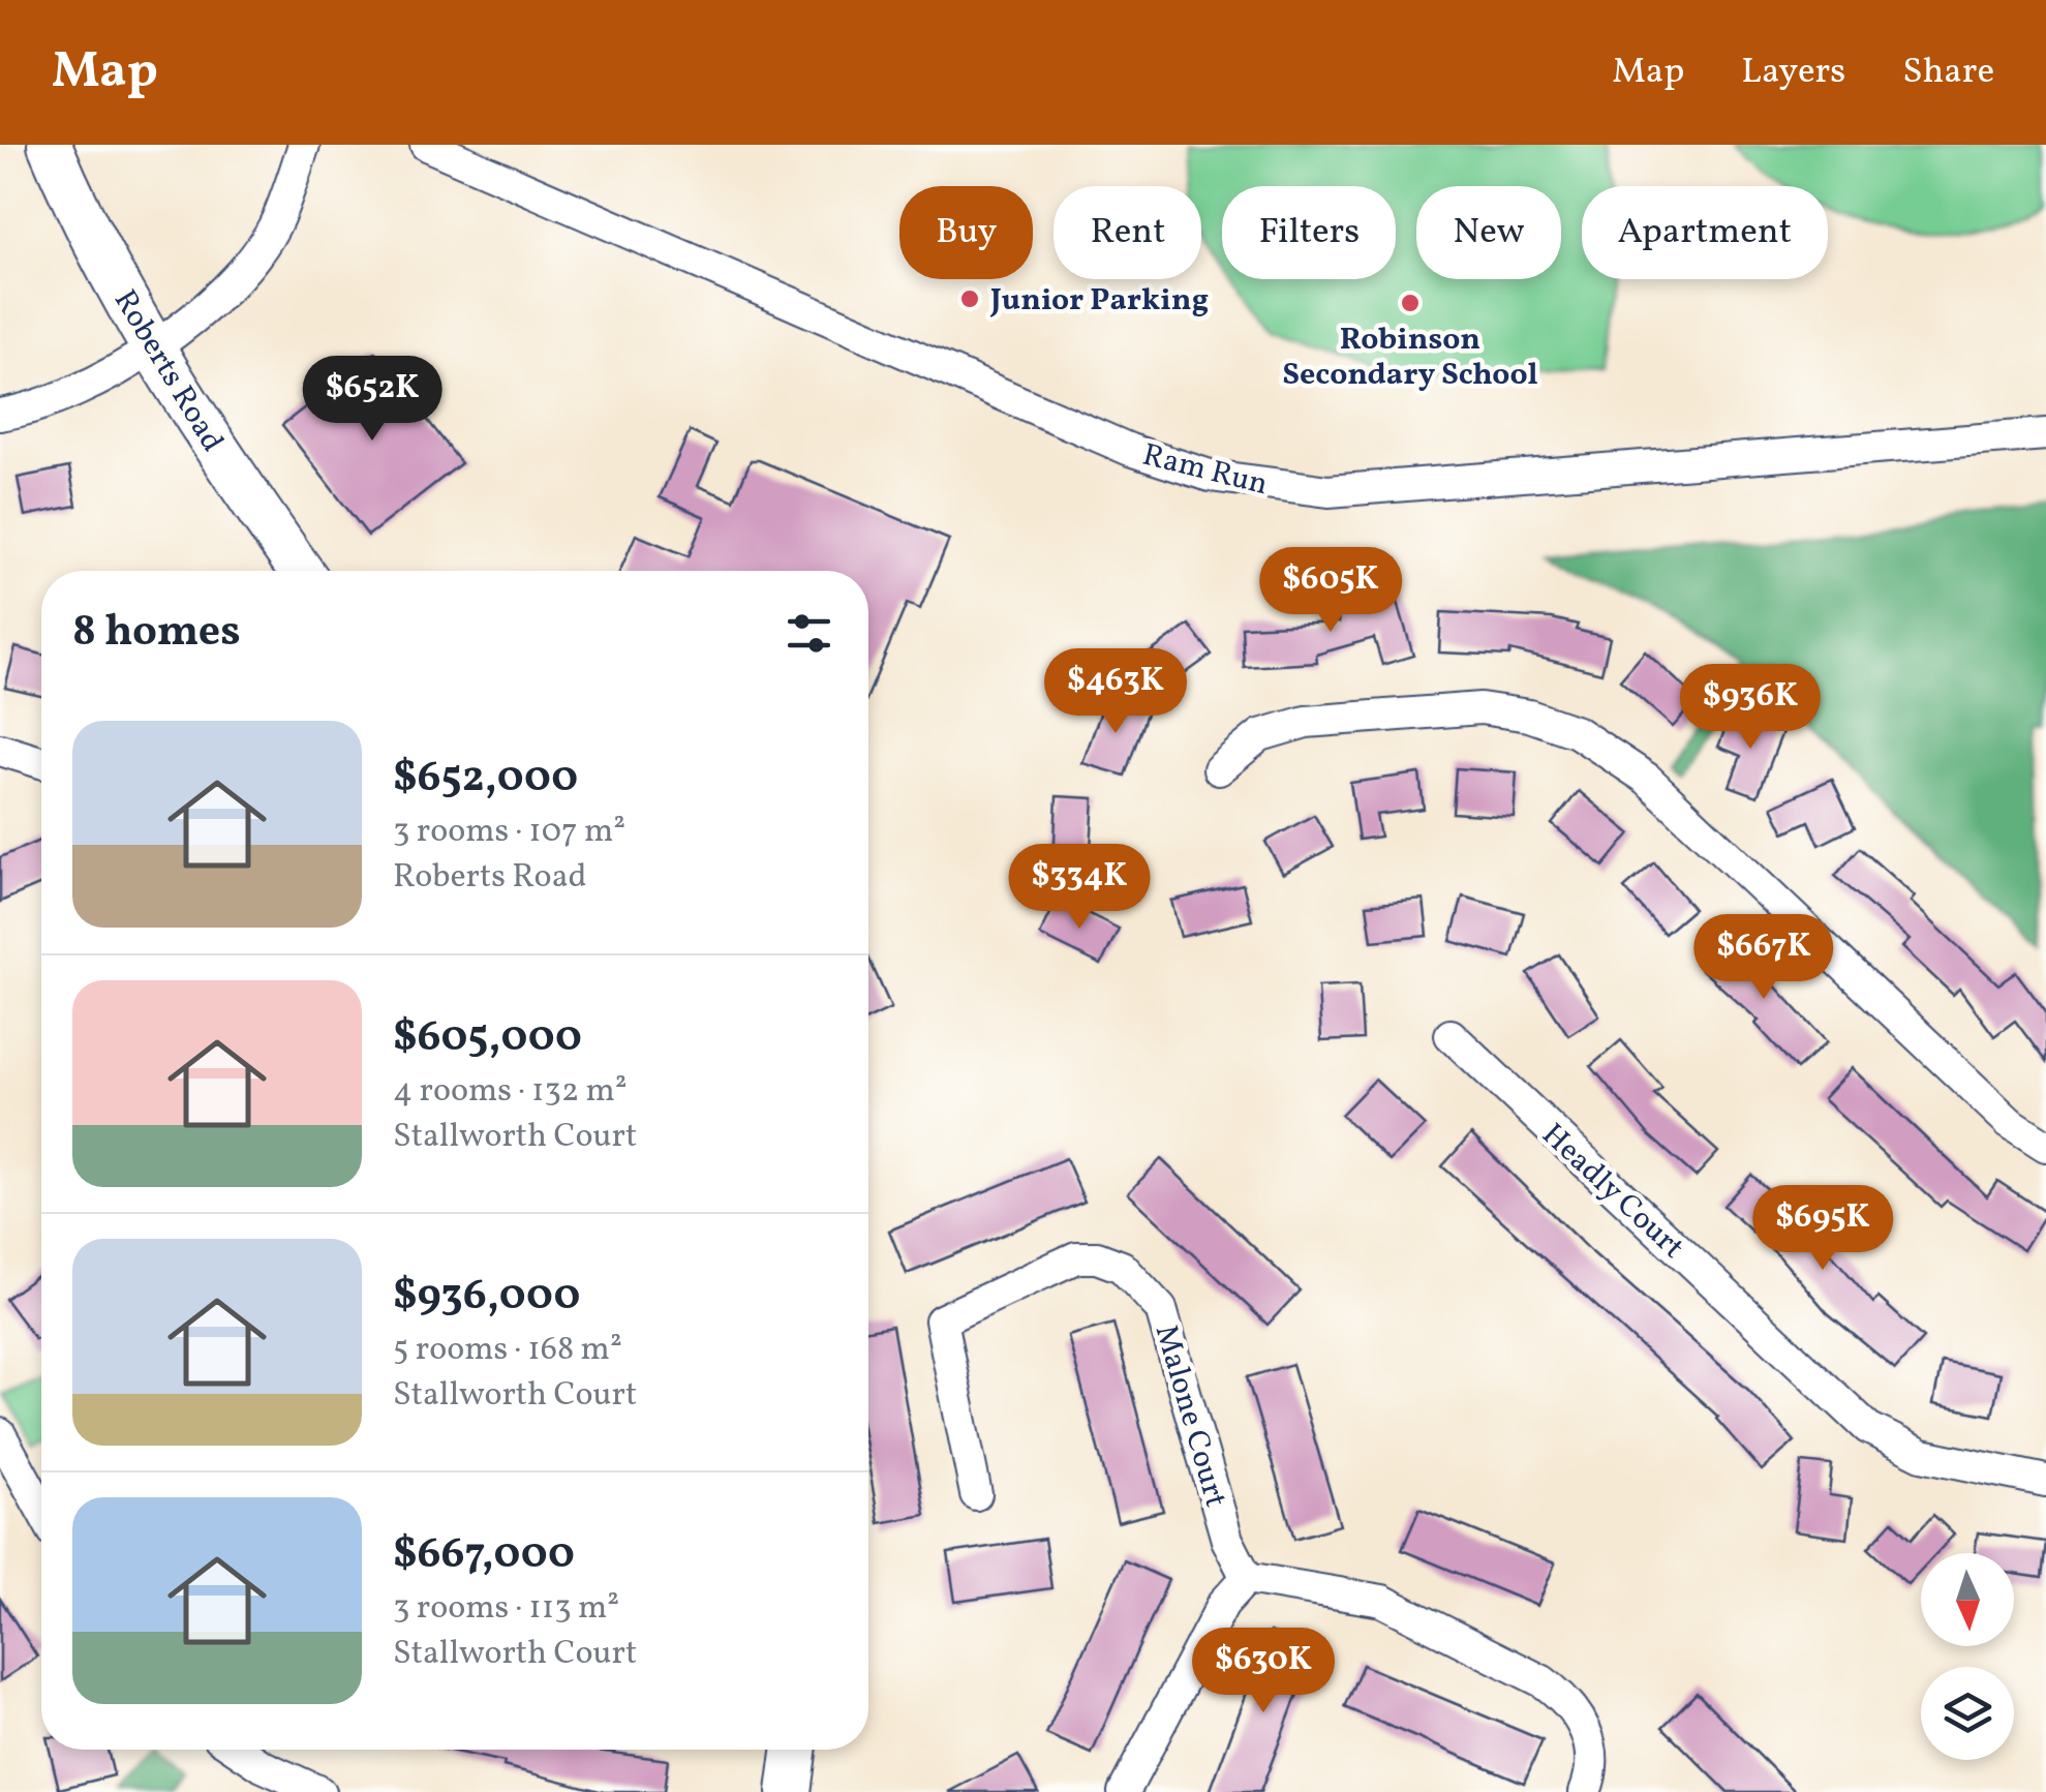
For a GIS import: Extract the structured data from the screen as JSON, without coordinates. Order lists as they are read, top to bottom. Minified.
{"streets":{"main road":["Roberts Road"],"street":["Ram Run","Headly Court","Malone Court"]},"places":["Junior Parking","Robinson Secondary School"],"north":"bottom","page":{"header":"Map","nav":["Map","Layers","Share"],"chip":["Buy","Rent","Filters","New","Apartment"],"price":["$652K","$605K","$463K","$936K","$334K","$667K","$695K","$630K"],"heading":"8 homes","list":[{"name":"$652,000","note":"3 rooms · 107 m² · Roberts Road"},{"name":"$605,000","note":"4 rooms · 132 m² · Stallworth Court"},{"name":"$936,000","note":"5 rooms · 168 m² · Stallworth Court"},{"name":"$667,000","note":"3 rooms · 113 m² · Stallworth Court"}]}}
